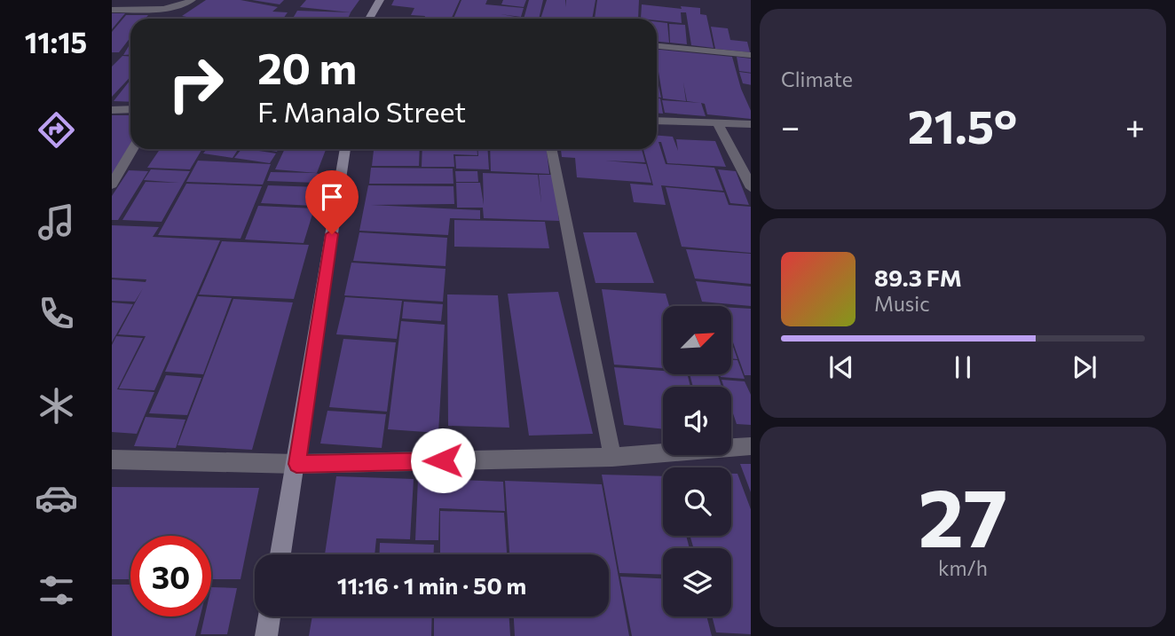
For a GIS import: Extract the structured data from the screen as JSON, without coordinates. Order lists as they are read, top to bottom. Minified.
{"north":"top right","page":{"tabs":"11:15","tile":["Climate",["27","km/h"]],"turn":["20 m","F. Manalo Street"],"heat":["−","21.5°","+"],"song":["89.3 FM","Music"],"limit":"30","trip":"11:16 · 1 min · 50 m"}}
